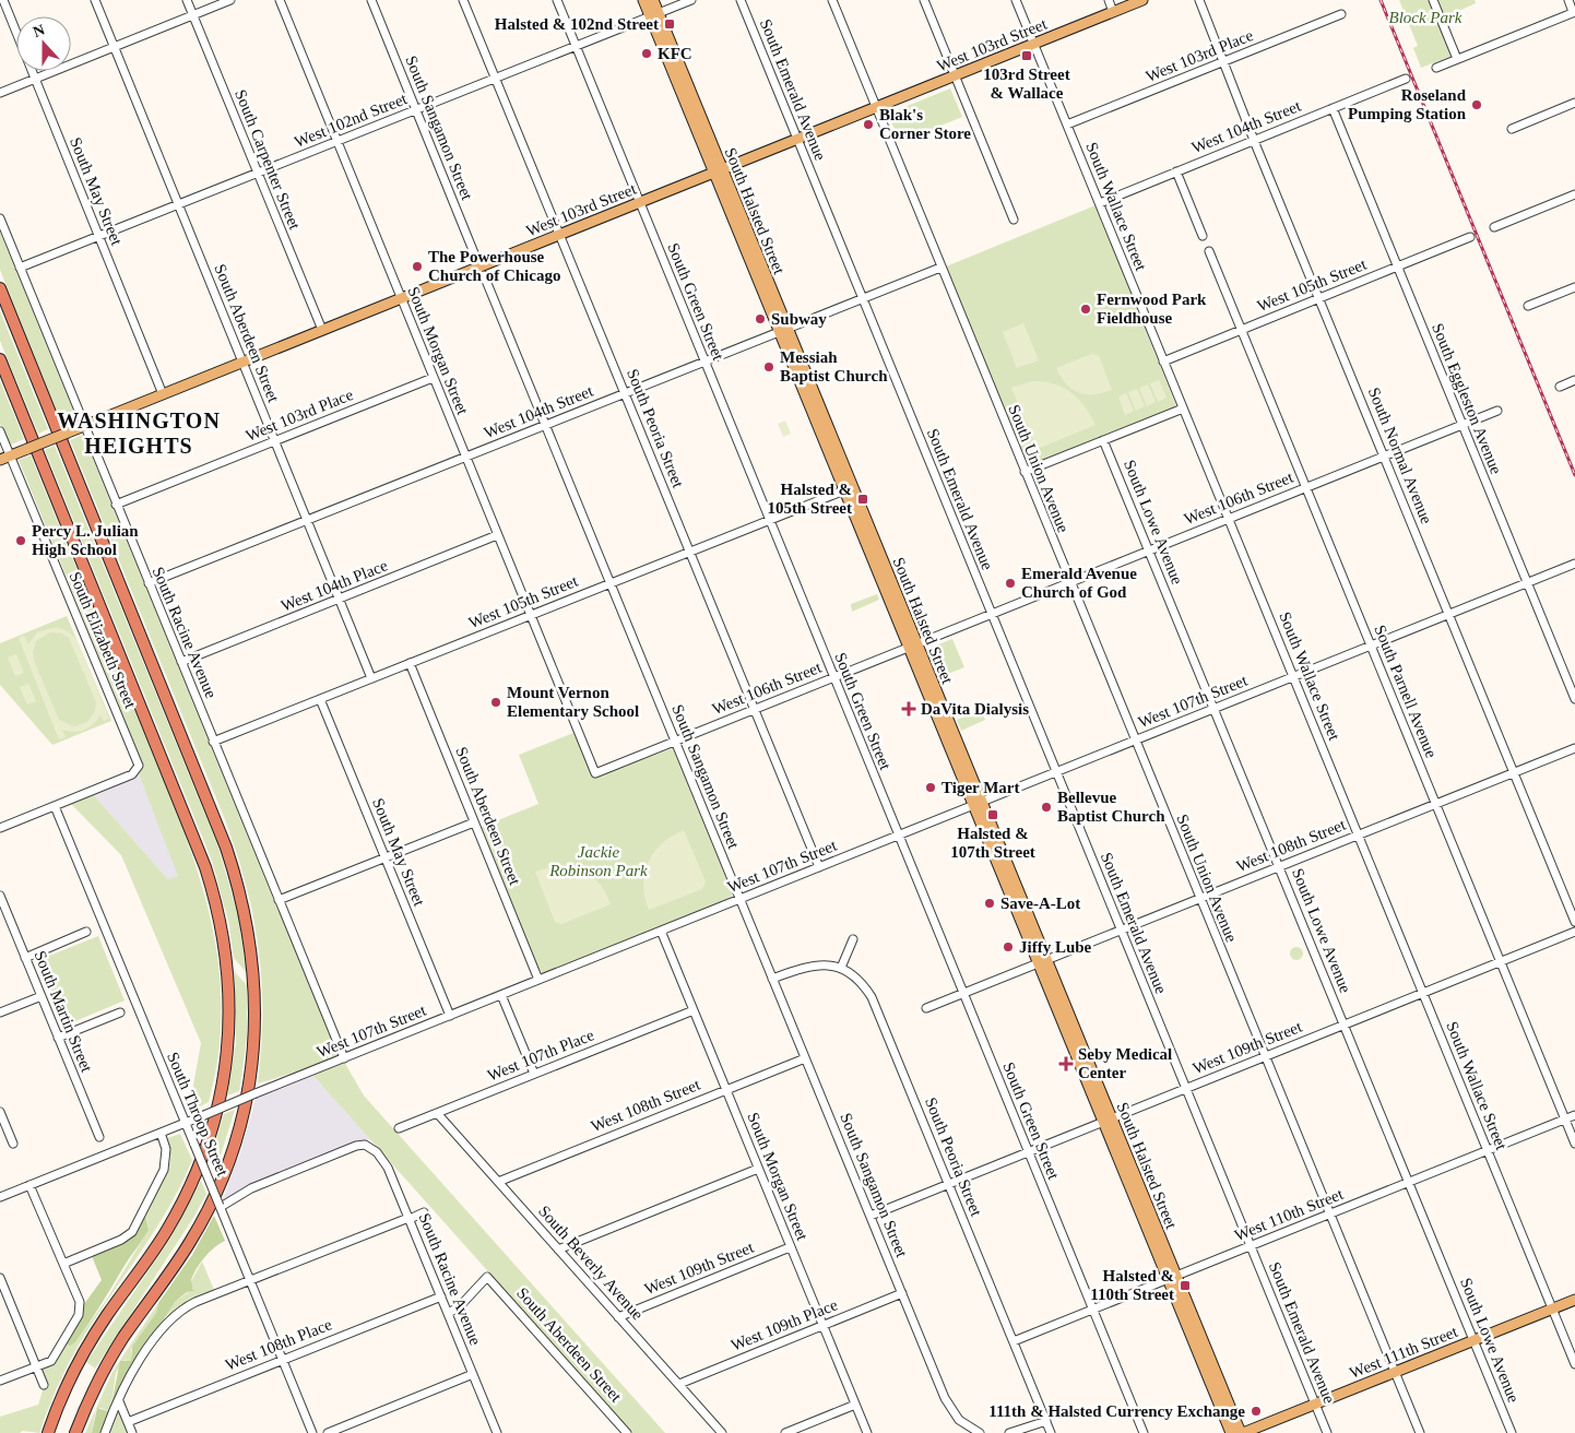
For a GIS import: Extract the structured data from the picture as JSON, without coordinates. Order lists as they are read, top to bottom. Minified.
{"streets":{"main road":["West 103rd Street","South Halsted Street","West 111th Street"],"street":["West 103rd Place","South Emerald Avenue","West 102nd Street","West 104th Street","South Sangamon Street","South Carpenter Street","South May Street","South Wallace Street","West 105th Street","South Green Street","South Aberdeen Street","South Morgan Street","South Eggleston Avenue","South Peoria Street","South Normal Avenue","South Union Avenue","West 106th Street","South Lowe Avenue","West 104th Place","South Racine Avenue","South Elizabeth Street","South Parnell Avenue","West 107th Street","West 108th Street","South Martin Street","West 109th Street","West 107th Place","South Throop Street","West 110th Street","South Beverly Avenue","West 109th Place","West 108th Place"]},"crossings":[["West 103rd Street","South Emerald Avenue"],["West 103rd Street","South Sangamon Street"],["West 103rd Street","South Carpenter Street"],["West 103rd Street","South May Street"],["West 103rd Street","South Wallace Street"],["West 103rd Street","South Halsted Street"],["West 103rd Street","South Green Street"],["West 103rd Street","South Aberdeen Street"],["West 103rd Street","South Morgan Street"],["West 103rd Street","South Peoria Street"],["West 103rd Street","South Union Avenue"],["West 103rd Street","South Racine Avenue"],["West 103rd Street","South Elizabeth Street"],["West 103rd Place","South Wallace Street"],["West 103rd Place","South Aberdeen Street"],["West 103rd Place","South Morgan Street"],["West 103rd Place","South Normal Avenue"],["West 103rd Place","South Racine Avenue"],["South Emerald Avenue","West 104th Street"],["South Emerald Avenue","West 106th Street"],["South Emerald Avenue","West 107th Street"],["South Emerald Avenue","West 108th Street"],["South Emerald Avenue","West 109th Street"],["South Emerald Avenue","West 110th Street"],["South Emerald Avenue","West 111th Street"],["West 102nd Street","South Sangamon Street"],["West 102nd Street","South Carpenter Street"],["West 102nd Street","South May Street"],["West 102nd Street","South Halsted Street"],["West 102nd Street","South Green Street"],["West 102nd Street","South Aberdeen Street"],["West 102nd Street","South Morgan Street"],["West 102nd Street","South Peoria Street"],["West 102nd Street","South Racine Avenue"],["West 104th Street","South Sangamon Street"],["West 104th Street","South Wallace Street"],["West 104th Street","South Halsted Street"],["West 104th Street","South Green Street"],["West 104th Street","South Aberdeen Street"],["West 104th Street","South Morgan Street"],["West 104th Street","South Eggleston Avenue"],["West 104th Street","South Peoria Street"],["West 104th Street","South Normal Avenue"],["West 104th Street","South Union Avenue"],["West 104th Street","South Racine Avenue"],["South Sangamon Street","West 105th Street"],["South Sangamon Street","West 106th Street"],["South Sangamon Street","West 107th Street"],["South Sangamon Street","West 108th Street"],["South Sangamon Street","West 109th Street"],["South Sangamon Street","West 109th Place"],["South May Street","West 105th Street"],["South May Street","West 107th Street"],["South Wallace Street","West 105th Street"],["South Wallace Street","West 106th Street"],["South Wallace Street","West 107th Street"],["South Wallace Street","West 108th Street"],["South Wallace Street","West 109th Street"],["South Wallace Street","West 110th Street"],["South Wallace Street","West 111th Street"],["South Halsted Street","West 105th Street"],["South Halsted Street","West 106th Street"],["South Halsted Street","West 107th Street"],["South Halsted Street","West 108th Street"],["South Halsted Street","West 109th Street"],["South Halsted Street","West 110th Street"],["South Halsted Street","West 111th Street"],["West 105th Street","South Green Street"],["West 105th Street","South Aberdeen Street"],["West 105th Street","South Morgan Street"],["West 105th Street","South Eggleston Avenue"],["West 105th Street","South Peoria Street"],["West 105th Street","South Normal Avenue"],["West 105th Street","South Racine Avenue"],["West 105th Street","South Parnell Avenue"],["South Green Street","West 106th Street"],["South Green Street","West 107th Street"],["South Green Street","West 108th Street"],["South Green Street","West 109th Street"],["South Green Street","West 110th Street"],["South Aberdeen Street","West 104th Place"],["South Aberdeen Street","South Racine Avenue"],["South Aberdeen Street","West 107th Street"],["South Morgan Street","West 106th Street"],["South Morgan Street","West 104th Place"],["South Morgan Street","West 107th Street"],["South Morgan Street","West 108th Street"],["South Morgan Street","West 109th Street"],["South Morgan Street","West 107th Place"],["South Morgan Street","West 109th Place"],["South Eggleston Avenue","West 106th Street"],["South Eggleston Avenue","West 107th Street"],["South Peoria Street","West 106th Street"],["South Peoria Street","West 107th Street"],["South Peoria Street","West 109th Street"],["South Peoria Street","West 110th Street"],["South Normal Avenue","West 106th Street"],["South Normal Avenue","West 107th Street"],["South Normal Avenue","West 108th Street"],["South Union Avenue","West 106th Street"],["South Union Avenue","West 107th Street"],["South Union Avenue","West 108th Street"],["South Union Avenue","West 109th Street"],["South Union Avenue","West 110th Street"],["South Union Avenue","West 111th Street"],["West 106th Street","South Lowe Avenue"],["West 106th Street","South Parnell Avenue"],["South Lowe Avenue","West 107th Street"],["South Lowe Avenue","West 108th Street"],["South Lowe Avenue","West 109th Street"],["South Lowe Avenue","West 110th Street"],["South Lowe Avenue","West 111th Street"],["West 104th Place","South Racine Avenue"],["South Racine Avenue","West 107th Street"],["South Racine Avenue","South Throop Street"],["South Racine Avenue","West 108th Place"],["South Elizabeth Street","South Throop Street"],["South Parnell Avenue","West 107th Street"],["South Parnell Avenue","West 108th Street"],["South Parnell Avenue","West 109th Street"],["South Parnell Avenue","West 110th Street"],["West 107th Street","South Throop Street"],["West 108th Street","South Beverly Avenue"],["West 109th Street","South Beverly Avenue"],["West 107th Place","South Beverly Avenue"],["South Throop Street","West 108th Place"],["South Beverly Avenue","West 109th Place"]],"districts":["WASHINGTON HEIGHTS"],"parks":["Block Park","Jackie Robinson Park"],"places":{"transit":["Halsted & 102nd Street","103rd Street & Wallace","Halsted & 105th Street","Halsted & 107th Street","Halsted & 110th Street"],"other":["KFC","Roseland Pumping Station","Blak's Corner Store","The Powerhouse Church of Chicago","Fernwood Park Fieldhouse","Subway","Messiah Baptist Church","Percy L. Julian High School","Emerald Avenue Church of God","Mount Vernon Elementary School","Tiger Mart","Bellevue Baptist Church","Save-A-Lot","Jiffy Lube","111th & Halsted Currency Exchange"],"health":["DaVita Dialysis","Seby Medical Center"]},"north":"top"}
